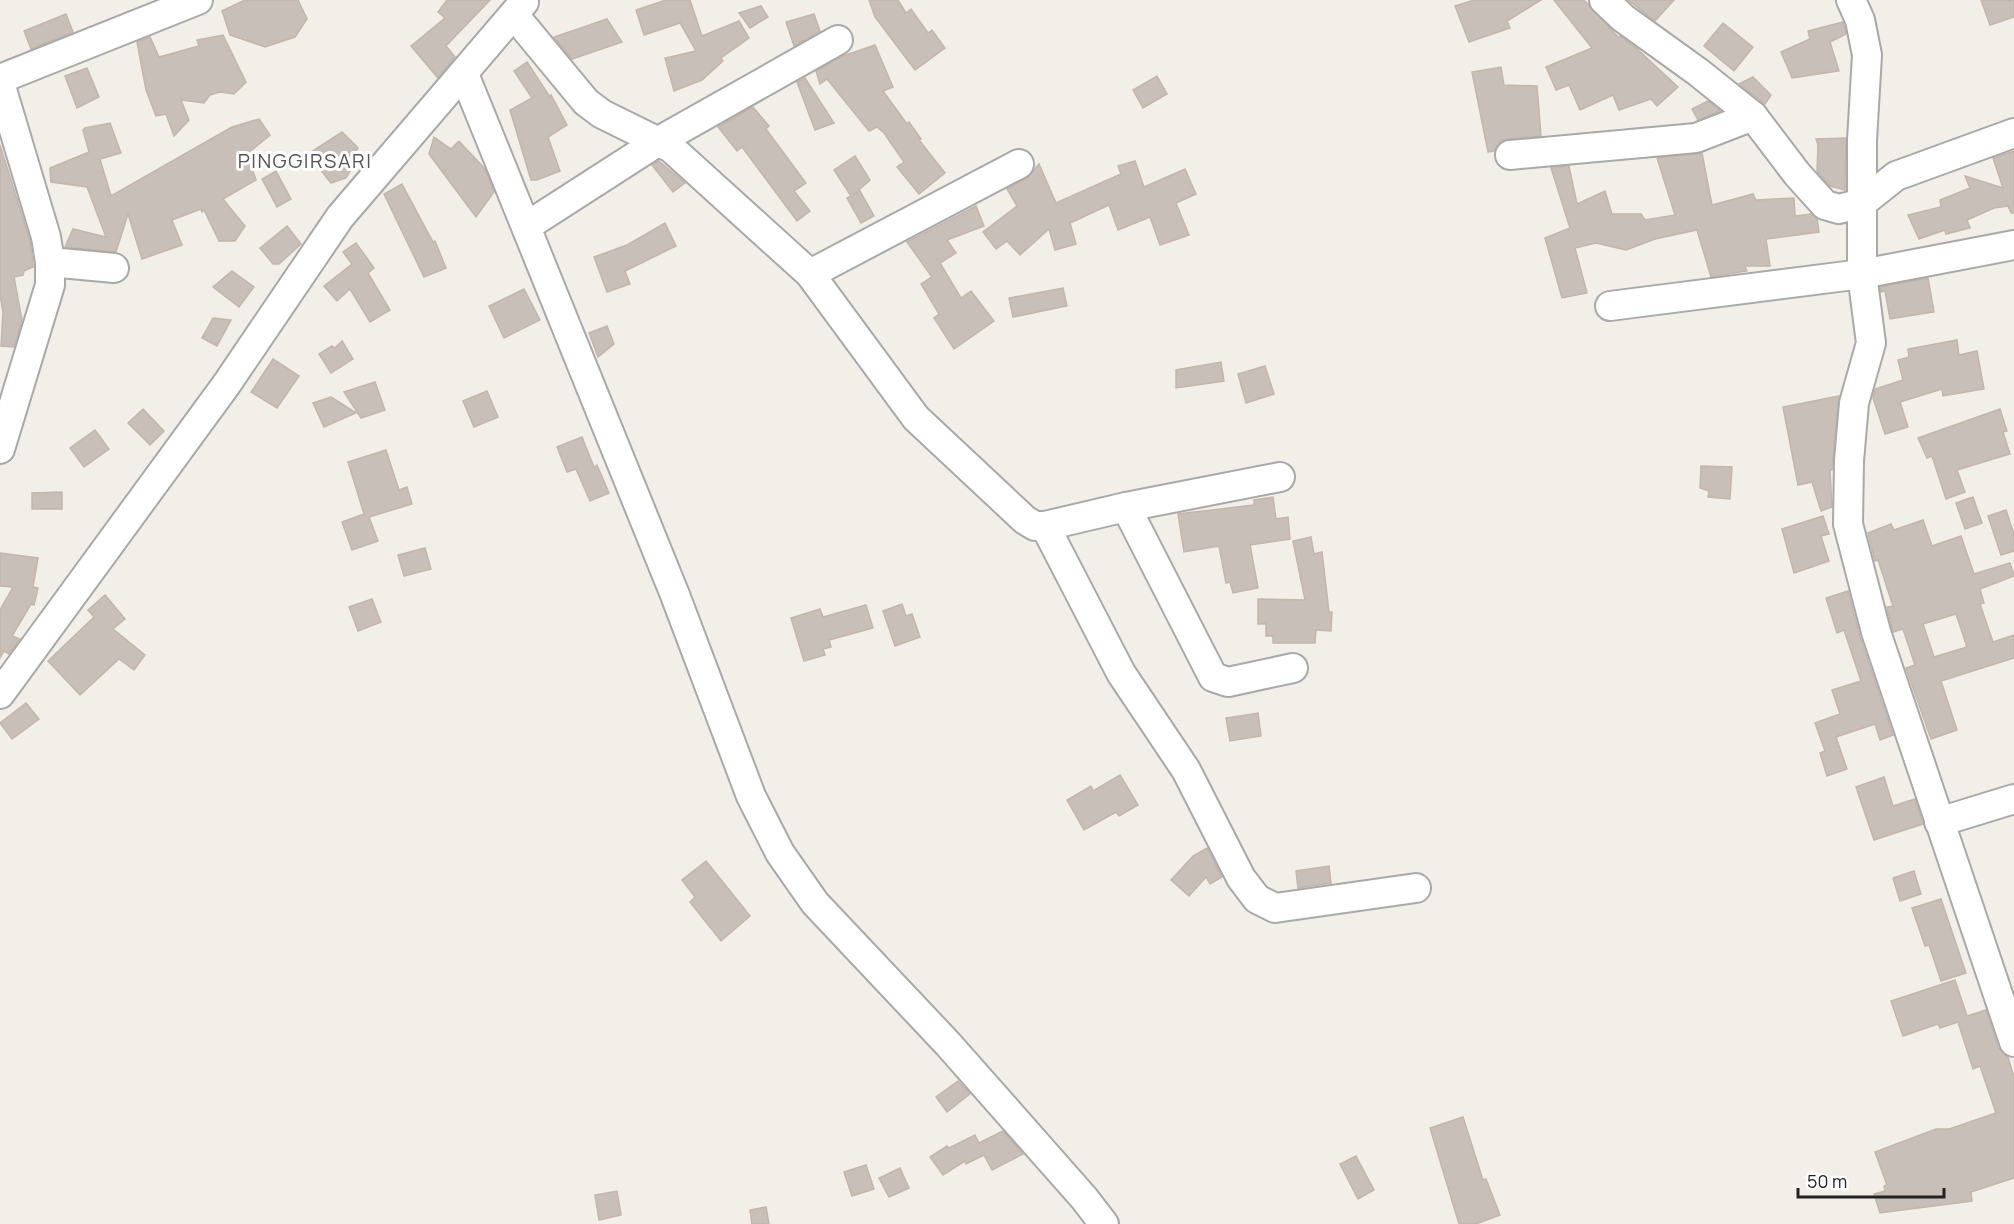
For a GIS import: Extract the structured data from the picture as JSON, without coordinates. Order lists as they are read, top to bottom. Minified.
{"districts":["PINGGIRSARI"],"scale_bar":"50 m"}
